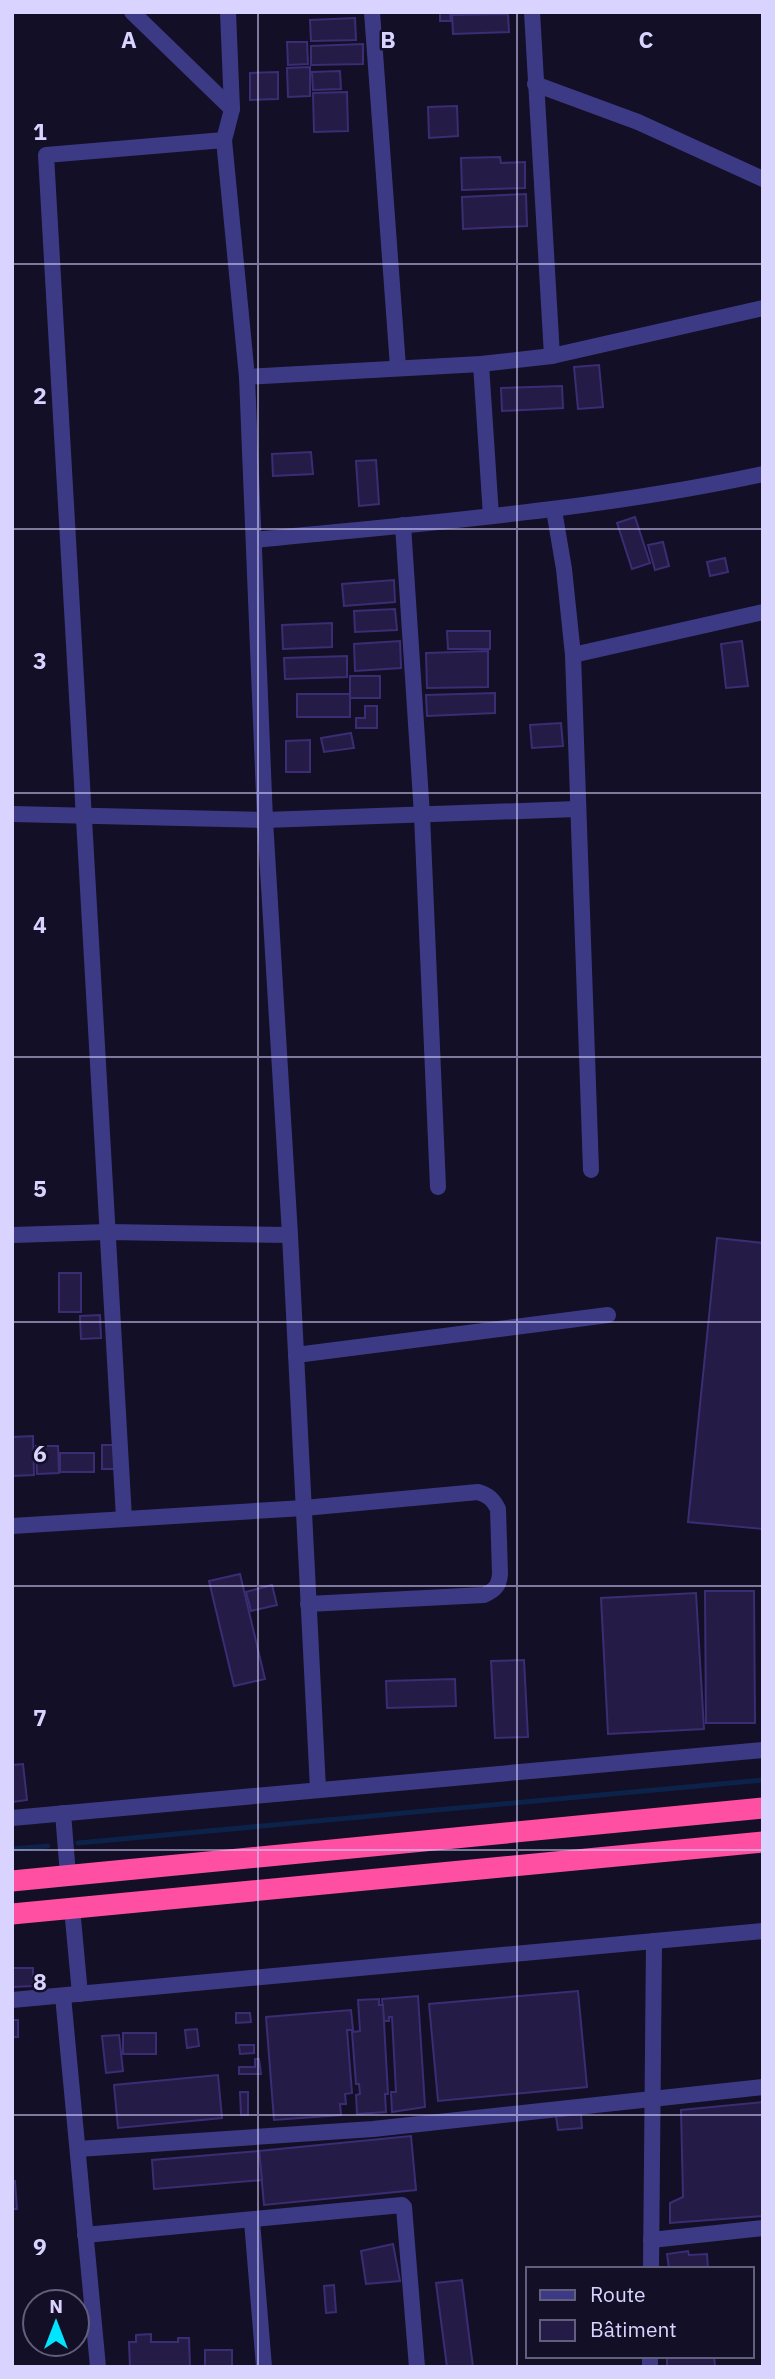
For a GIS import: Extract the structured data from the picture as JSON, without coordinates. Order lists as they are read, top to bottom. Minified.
{"legend":["Route","Bâtiment"],"north":"top","grid":{"columns":["A","B","C"],"rows":["1","2","3","4","5","6","7","8","9"]}}
